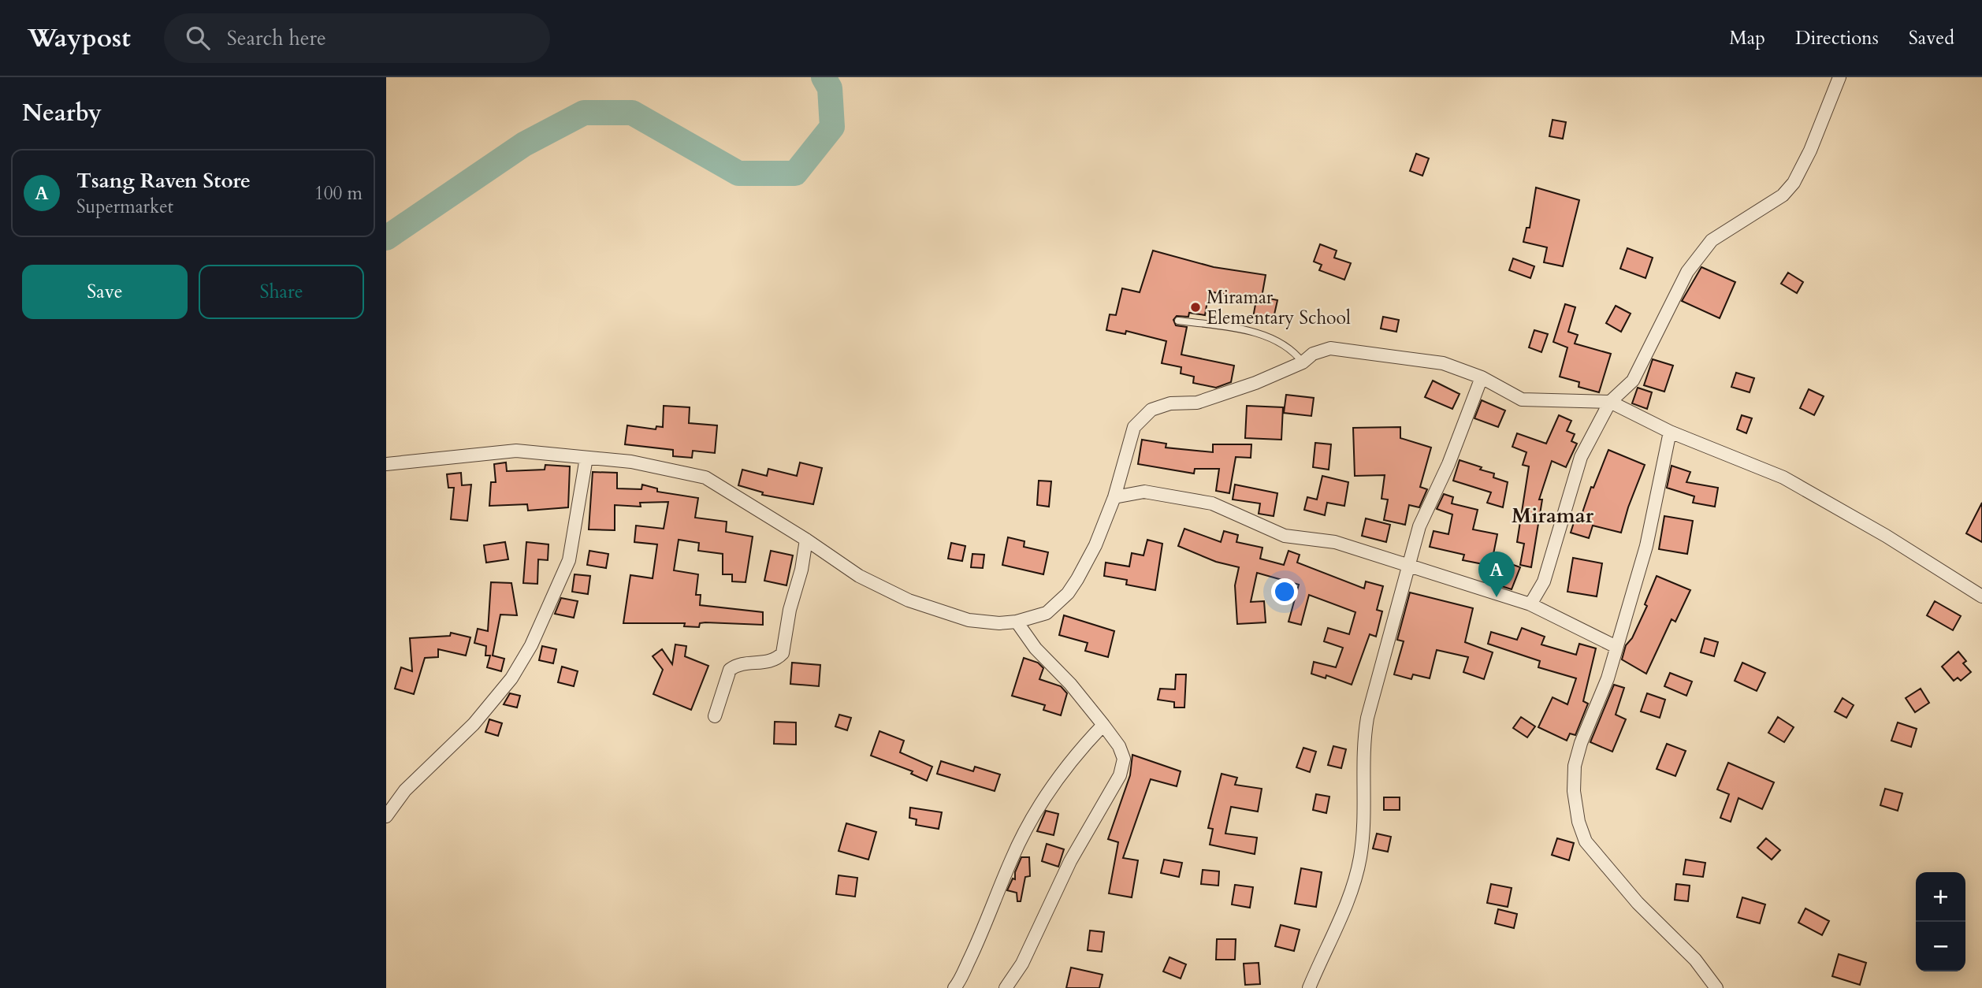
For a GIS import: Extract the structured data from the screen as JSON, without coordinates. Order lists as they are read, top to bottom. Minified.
{"districts":["Miramar"],"places":["Miramar Elementary School"],"page":{"header":"Waypost","search":"Search here","nav":["Map","Directions","Saved"],"heading":"Nearby","list":[{"mark":"A","name":"Tsang Raven Store","note":"Supermarket","value":"100 m"}],"buttons":["Save","Share"],"pins":"A","map_buttons":["+","−"]}}
